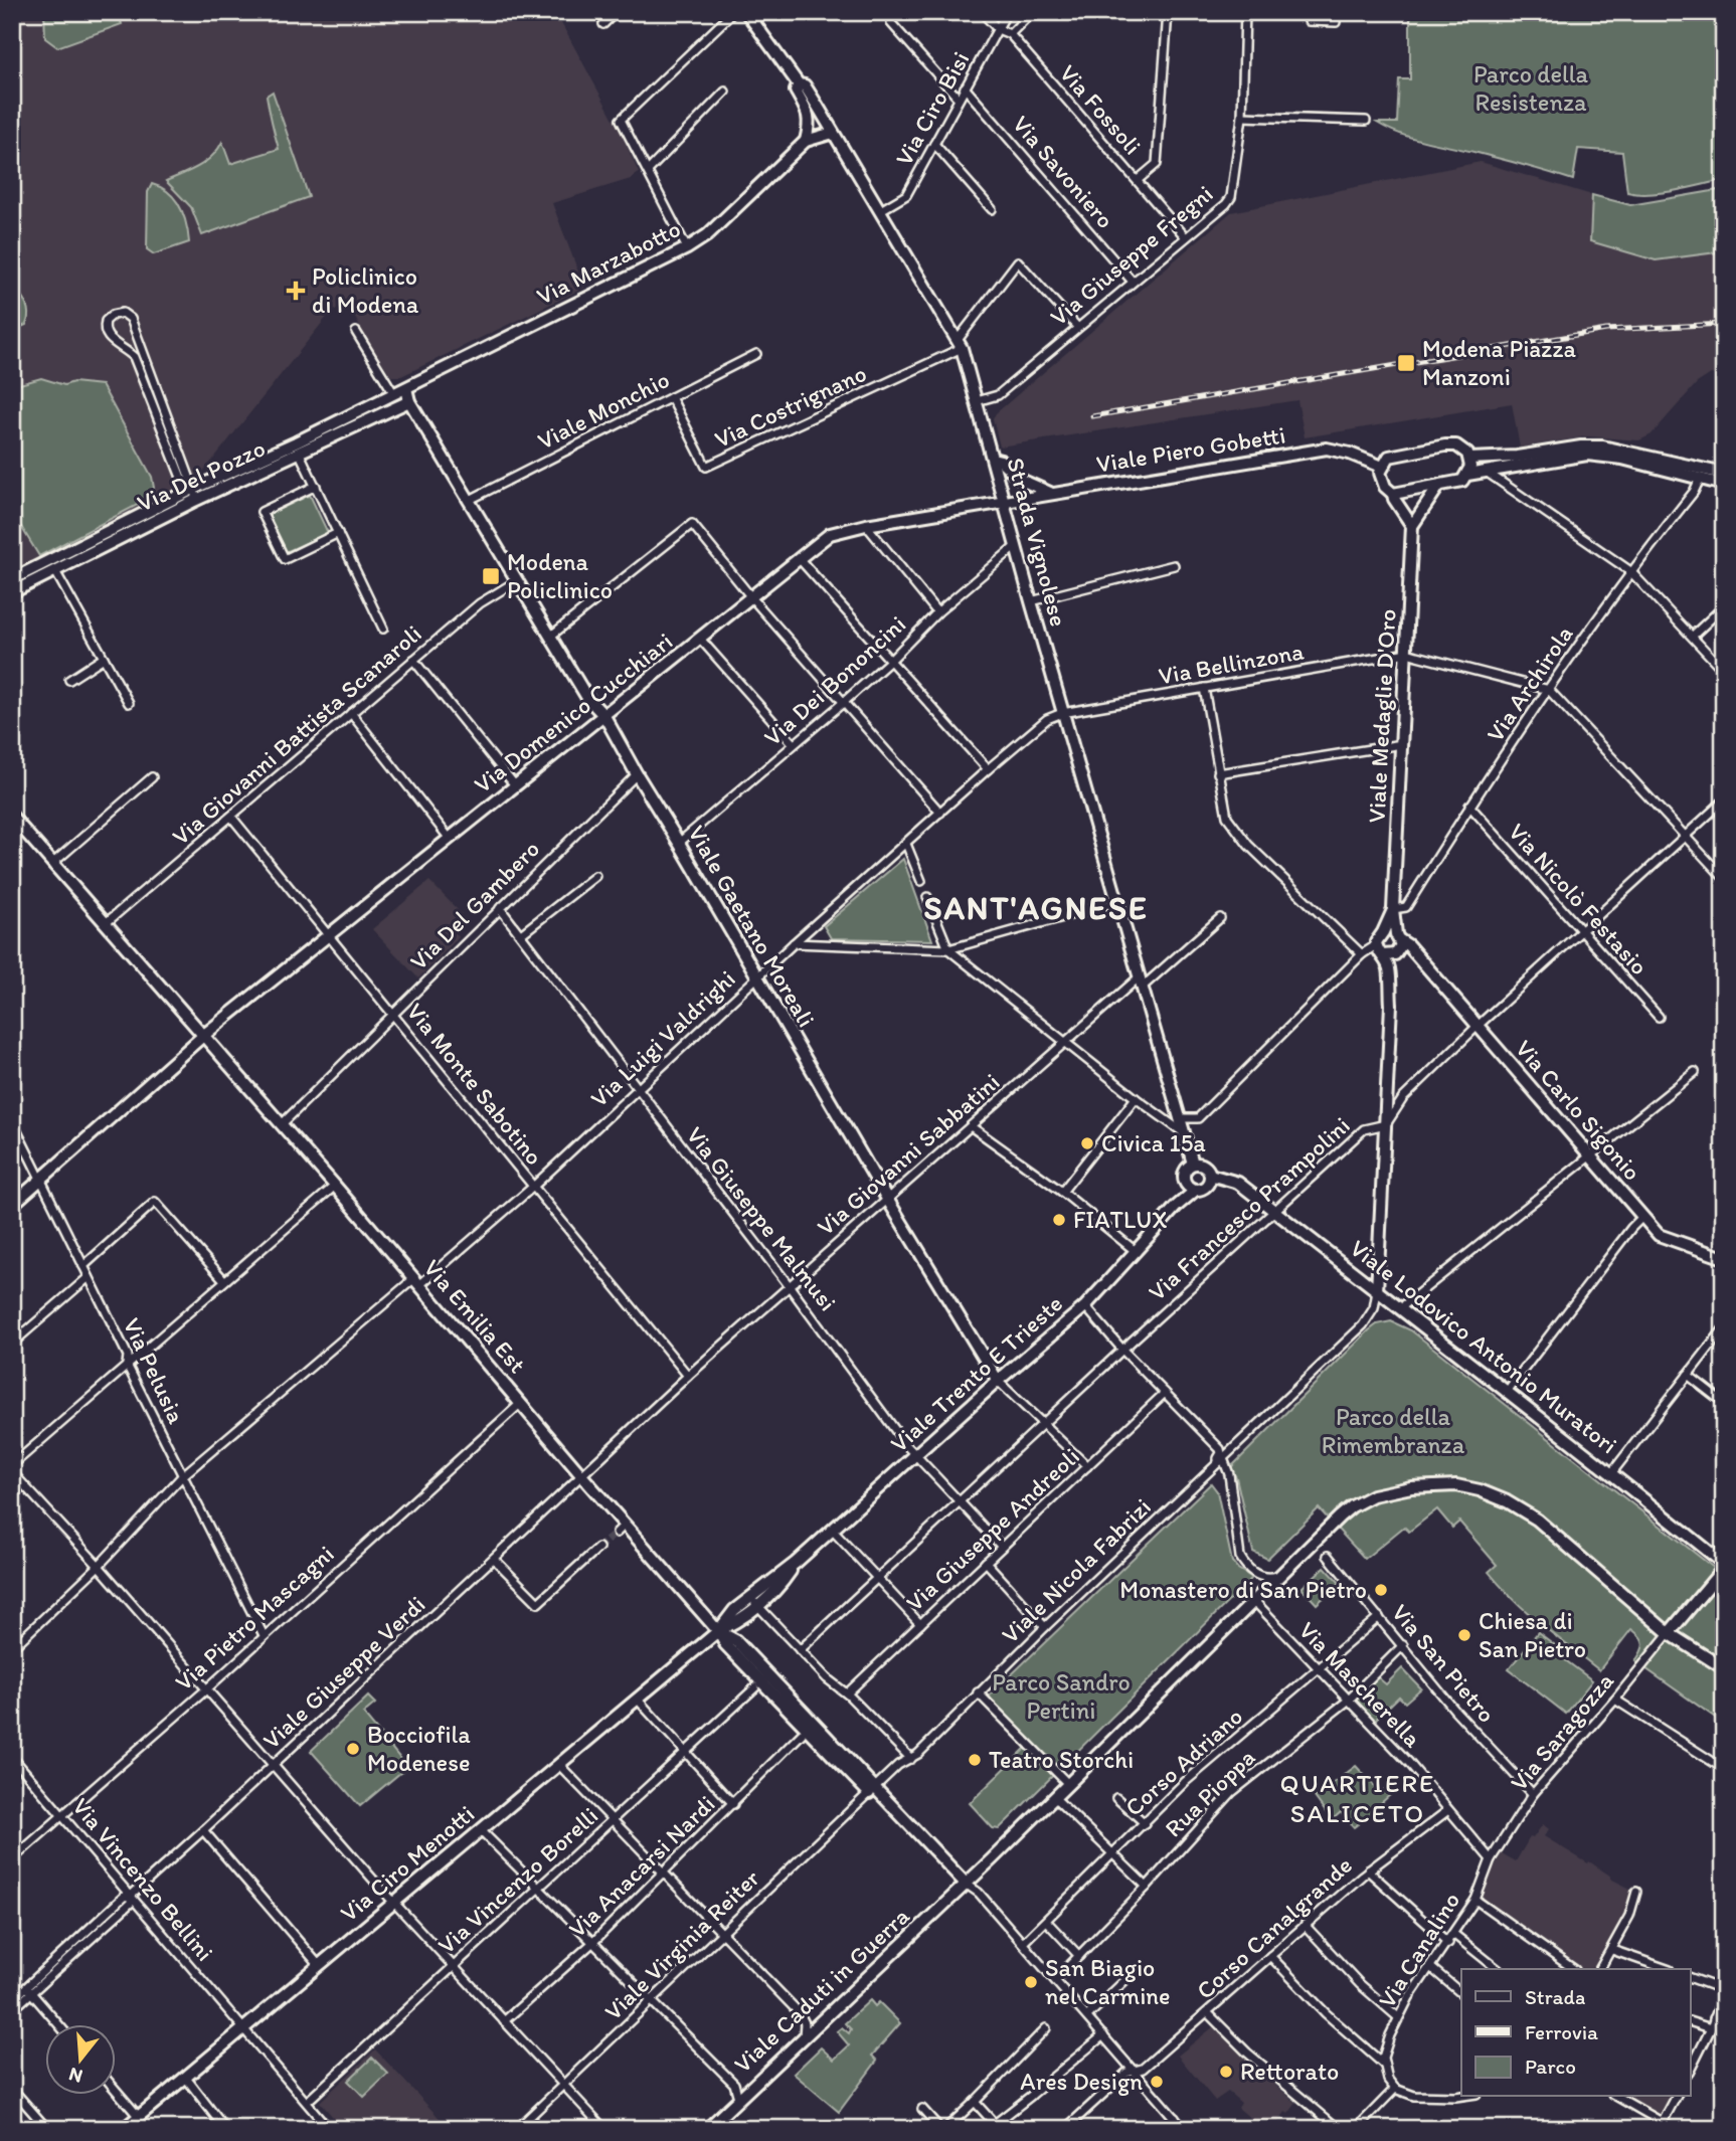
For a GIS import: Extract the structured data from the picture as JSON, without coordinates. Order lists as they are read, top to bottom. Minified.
{"streets":{"street":["Via Ciro Bisi","Via Fossoli","Via Savoniero","Via Giuseppe Fregni","Via Marzabotto","Via Costrignano","Viale Monchio","Viale Piero Gobetti","Via Del Pozzo","Strada Vignolese","Via Bellinzona","Via Dei Bononcini","Via Archirola","Via Domenico Cucchiari","Viale Medaglie D'Oro","Via Giovanni Battista Scanaroli","Via Nicolò Festasio","Via Del Gambero","Viale Gaetano Moreali","Via Luigi Valdrighi","Via Monte Sabotino","Via Carlo Sigonio","Via Giovanni Sabbatini","Via Francesco Prampolini","Via Giuseppe Malmusi","Via Emilia Est","Viale Lodovico Antonio Muratori","Via Pelusia","Viale Trento E Trieste","Via Giuseppe Andreoli","Viale Nicola Fabrizi","Via Pietro Mascagni","Via San Pietro","Viale Giuseppe Verdi","Via Mascherella","Via Saragozza","Corso Adriano","Rua Pioppa","Via Ciro Menotti","Via Anacarsi Nardi","Via Vincenzo Bellini","Via Vincenzo Borelli","Corso Canalgrande","Viale Virginia Reiter","Via Canalino","Viale Caduti in Guerra"]},"crossings":[["Via Ciro Bisi","Via Fossoli"],["Via Ciro Bisi","Via Savoniero"],["Via Ciro Bisi","Strada Vignolese"],["Via Fossoli","Via Giuseppe Fregni"],["Via Savoniero","Via Giuseppe Fregni"],["Via Giuseppe Fregni","Strada Vignolese"],["Via Marzabotto","Via Del Pozzo"],["Via Marzabotto","Strada Vignolese"],["Via Marzabotto","Viale Gaetano Moreali"],["Via Costrignano","Viale Monchio"],["Via Costrignano","Strada Vignolese"],["Viale Monchio","Viale Gaetano Moreali"],["Viale Piero Gobetti","Strada Vignolese"],["Viale Piero Gobetti","Via Domenico Cucchiari"],["Via Del Pozzo","Viale Gaetano Moreali"],["Strada Vignolese","Via Bellinzona"],["Strada Vignolese","Via Dei Bononcini"],["Strada Vignolese","Via Domenico Cucchiari"],["Strada Vignolese","Via Luigi Valdrighi"],["Strada Vignolese","Via Giovanni Sabbatini"],["Via Bellinzona","Viale Medaglie D'Oro"],["Via Bellinzona","Via Luigi Valdrighi"],["Via Dei Bononcini","Viale Gaetano Moreali"],["Via Archirola","Viale Medaglie D'Oro"],["Via Archirola","Via Nicolò Festasio"],["Via Domenico Cucchiari","Viale Gaetano Moreali"],["Via Domenico Cucchiari","Via Monte Sabotino"],["Via Domenico Cucchiari","Via Emilia Est"],["Via Domenico Cucchiari","Via Pelusia"],["Viale Medaglie D'Oro","Via Carlo Sigonio"],["Via Giovanni Battista Scanaroli","Viale Gaetano Moreali"],["Via Giovanni Battista Scanaroli","Via Monte Sabotino"],["Via Giovanni Battista Scanaroli","Via Emilia Est"],["Via Nicolò Festasio","Via Francesco Prampolini"],["Via Del Gambero","Viale Gaetano Moreali"],["Via Del Gambero","Via Monte Sabotino"],["Via Del Gambero","Via Giuseppe Malmusi"],["Via Del Gambero","Via Emilia Est"],["Viale Gaetano Moreali","Via Luigi Valdrighi"],["Viale Gaetano Moreali","Via Giovanni Sabbatini"],["Viale Gaetano Moreali","Via Francesco Prampolini"],["Viale Gaetano Moreali","Viale Trento E Trieste"],["Viale Gaetano Moreali","Via Giuseppe Andreoli"],["Via Luigi Valdrighi","Via Monte Sabotino"],["Via Luigi Valdrighi","Via Giuseppe Malmusi"],["Via Luigi Valdrighi","Via Emilia Est"],["Via Luigi Valdrighi","Via Pelusia"],["Via Monte Sabotino","Via Giovanni Sabbatini"],["Via Carlo Sigonio","Via Francesco Prampolini"],["Via Giovanni Sabbatini","Via Giuseppe Malmusi"],["Via Giovanni Sabbatini","Via Emilia Est"],["Via Giovanni Sabbatini","Viale Giuseppe Verdi"],["Via Francesco Prampolini","Via Giuseppe Malmusi"],["Via Francesco Prampolini","Viale Lodovico Antonio Muratori"],["Via Giuseppe Malmusi","Viale Trento E Trieste"],["Via Giuseppe Malmusi","Via Giuseppe Andreoli"],["Via Emilia Est","Viale Trento E Trieste"],["Via Emilia Est","Via Pietro Mascagni"],["Via Emilia Est","Viale Giuseppe Verdi"],["Via Emilia Est","Via Ciro Menotti"],["Via Emilia Est","Viale Virginia Reiter"],["Via Emilia Est","Viale Caduti in Guerra"],["Viale Lodovico Antonio Muratori","Viale Trento E Trieste"],["Viale Lodovico Antonio Muratori","Viale Nicola Fabrizi"],["Via Pelusia","Via Pietro Mascagni"],["Viale Trento E Trieste","Via Ciro Menotti"],["Via Giuseppe Andreoli","Viale Nicola Fabrizi"],["Viale Nicola Fabrizi","Viale Virginia Reiter"],["Via Pietro Mascagni","Via Vincenzo Bellini"],["Via San Pietro","Via Saragozza"],["Via San Pietro","Corso Adriano"],["Via San Pietro","Rua Pioppa"],["Viale Giuseppe Verdi","Via Vincenzo Bellini"],["Via Mascherella","Via Saragozza"],["Via Mascherella","Corso Adriano"],["Via Mascherella","Rua Pioppa"],["Via Mascherella","Corso Canalgrande"],["Via Mascherella","Via Canalino"],["Via Mascherella","Viale Caduti in Guerra"],["Via Saragozza","Via Canalino"],["Via Saragozza","Viale Caduti in Guerra"],["Via Ciro Menotti","Via Vincenzo Bellini"],["Via Vincenzo Bellini","Via Vincenzo Borelli"]],"districts":["SANT'AGNESE","QUARTIERE SALICETO"],"parks":["Parco della Resistenza","Parco della Rimembranza","Parco Sandro Pertini"],"places":{"health":["Policlinico di Modena"],"transit":["Modena Piazza Manzoni","Modena Policlinico"],"other":["Civica 15a","FIATLUX","Monastero di San Pietro","Chiesa di San Pietro","Bocciofila Modenese","Teatro Storchi","San Biagio nel Carmine","Rettorato","Ares Design"]},"legend":["Strada","Ferrovia","Parco"],"north":"bottom"}
